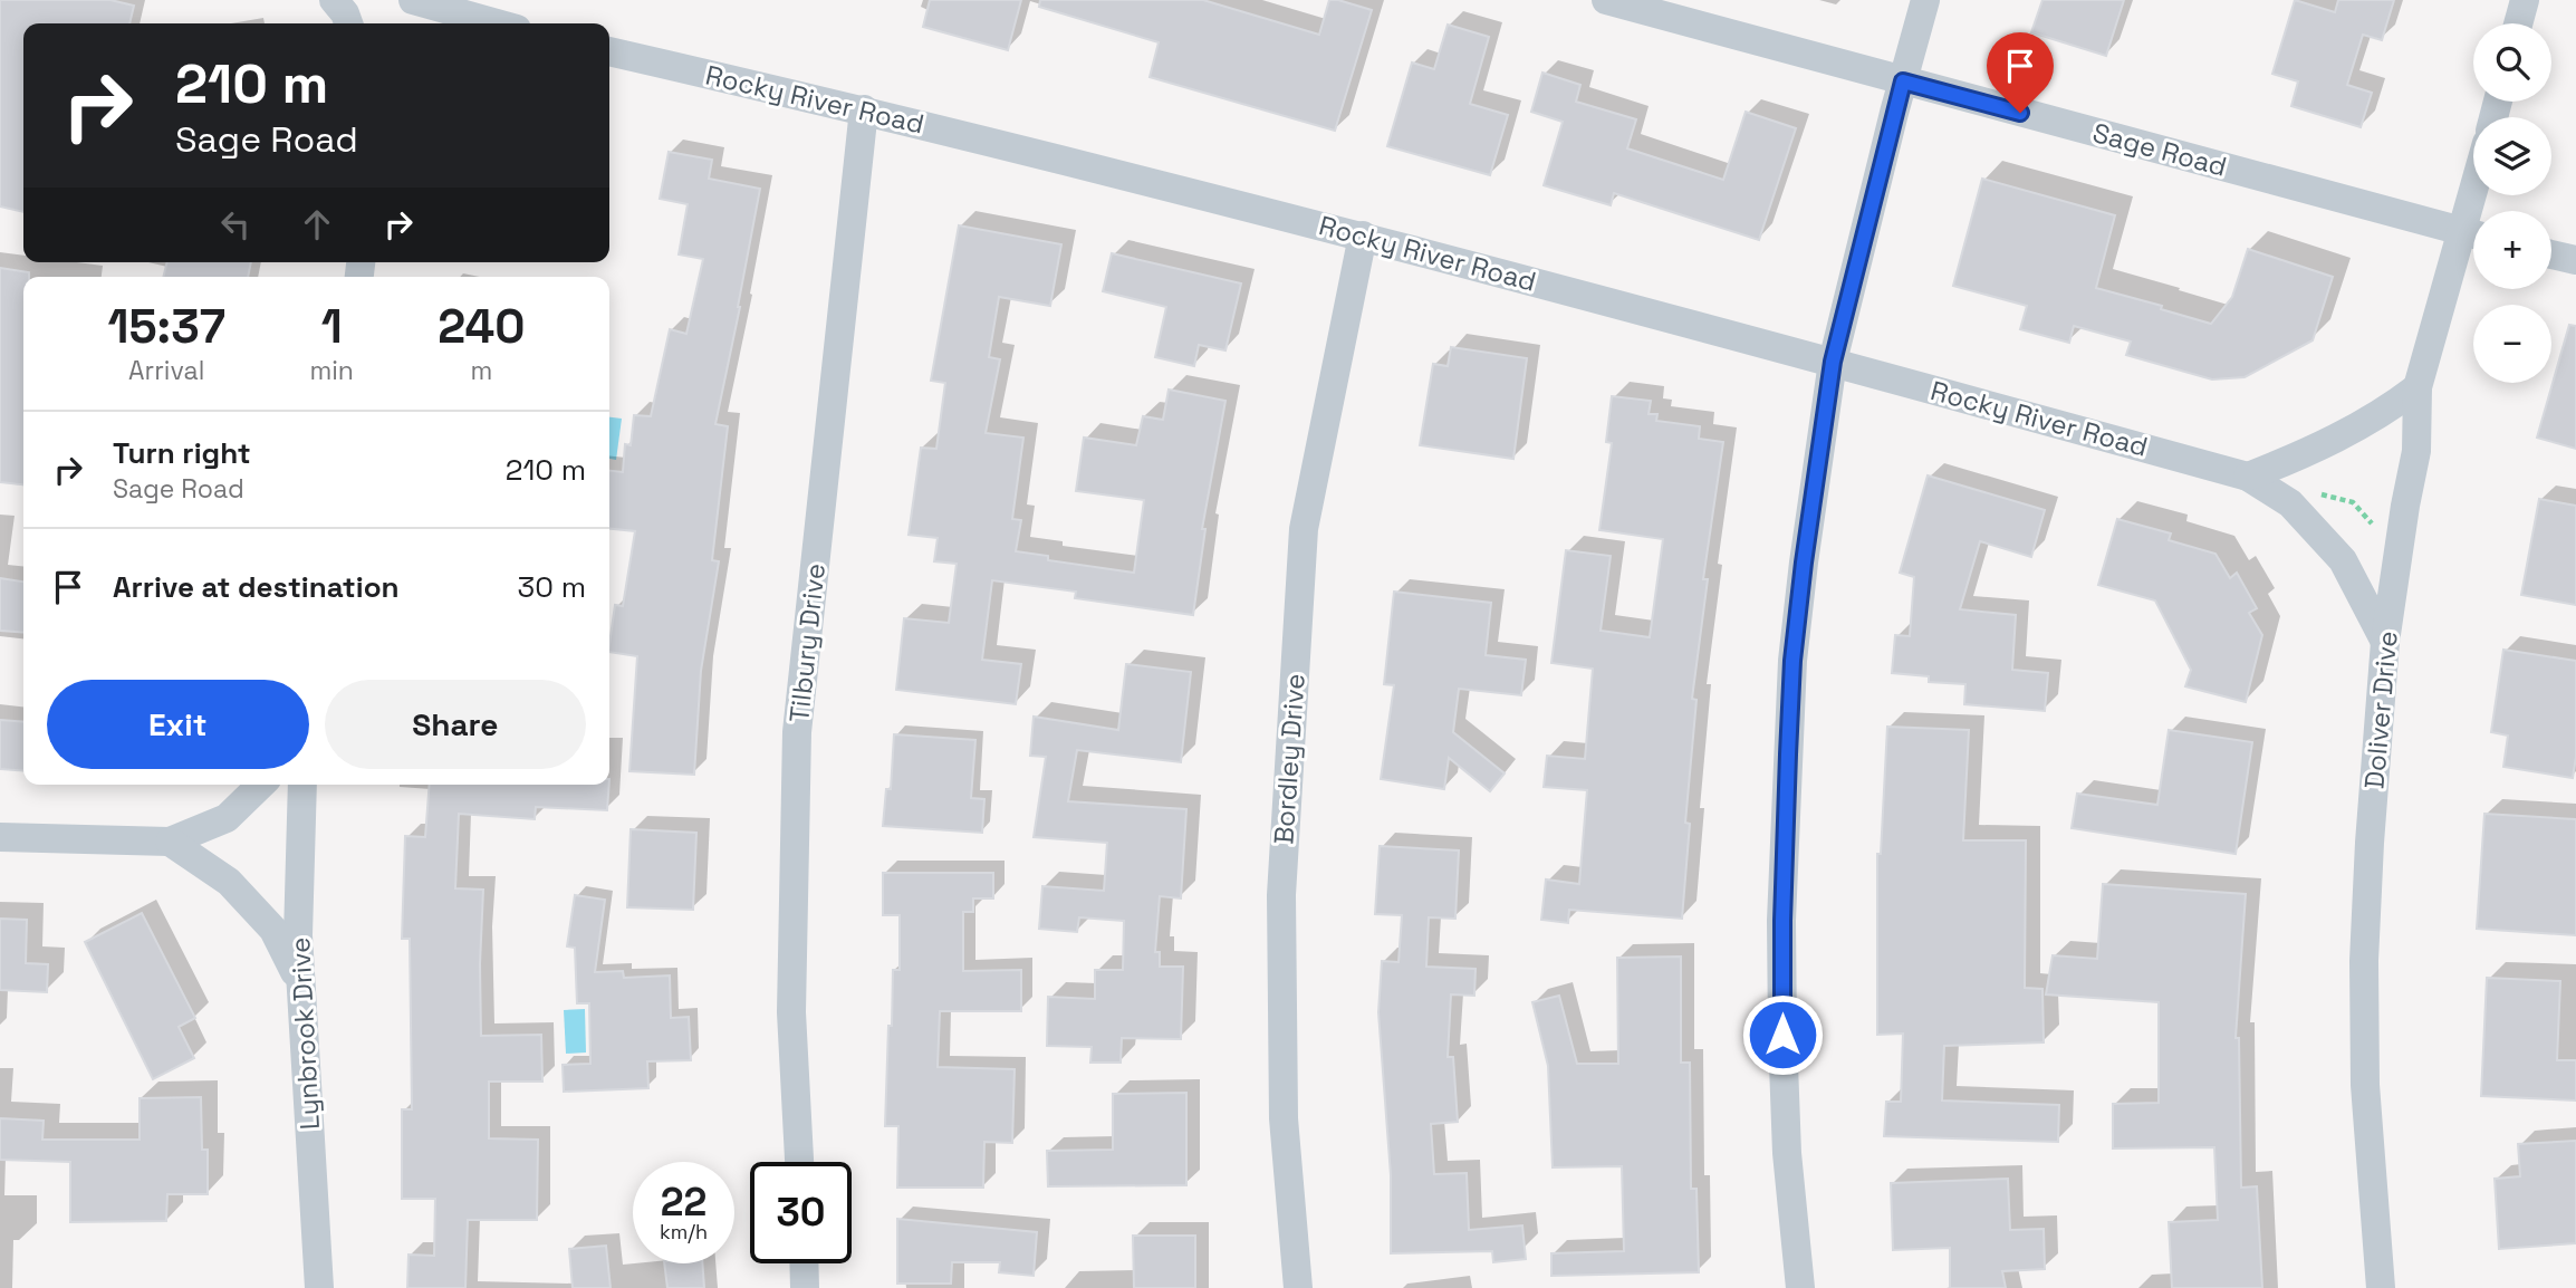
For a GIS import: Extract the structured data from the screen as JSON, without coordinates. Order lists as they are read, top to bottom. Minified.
{"streets":{"street":["Rocky River Road","Sage Road","Tilbury Drive","Doliver Drive","Bordley Drive","Lynbrook Drive"]},"crossings":[["Rocky River Road","Tilbury Drive"],["Rocky River Road","Doliver Drive"],["Rocky River Road","Bordley Drive"],["Sage Road","Doliver Drive"]],"page":{"map_buttons":["+","−"],"turn":["210 m","Sage Road"],"eta":["15:37","Arrival","1","min","240","m"],"list":[{"name":"Turn right","note":"Sage Road","value":"210 m"},{"name":"Arrive at destination","value":"30 m"}],"buttons":["Exit","Share"],"speed":"22 km/h","limit":"30"}}
